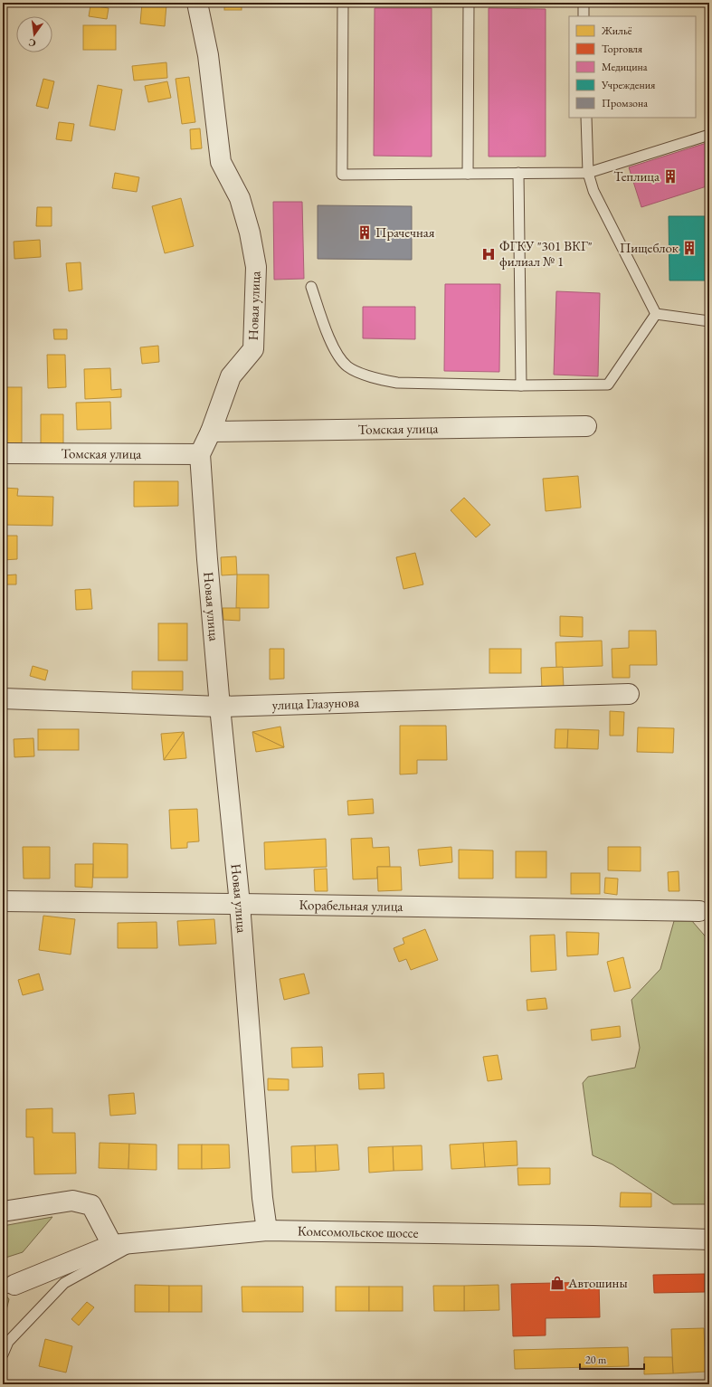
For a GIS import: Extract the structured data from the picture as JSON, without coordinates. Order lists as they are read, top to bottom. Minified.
{"streets":{"street":["Новая улица","Томская улица","улица Глазунова","Корабельная улица","Комсомольское шоссе"]},"crossings":[["Новая улица","Томская улица"],["Новая улица","улица Глазунова"],["Новая улица","Корабельная улица"],["Новая улица","Комсомольское шоссе"]],"places":{"building":["Теплица","Прачечная","Пищеблок"],"hospital":["ФГКУ \"301 ВКГ\" филиал № 1"],"shop":["Автошины"]},"legend":["Жильё","Торговля","Медицина","Учреждения","Промзона"],"scale_bar":"20 m","north":"bottom"}
